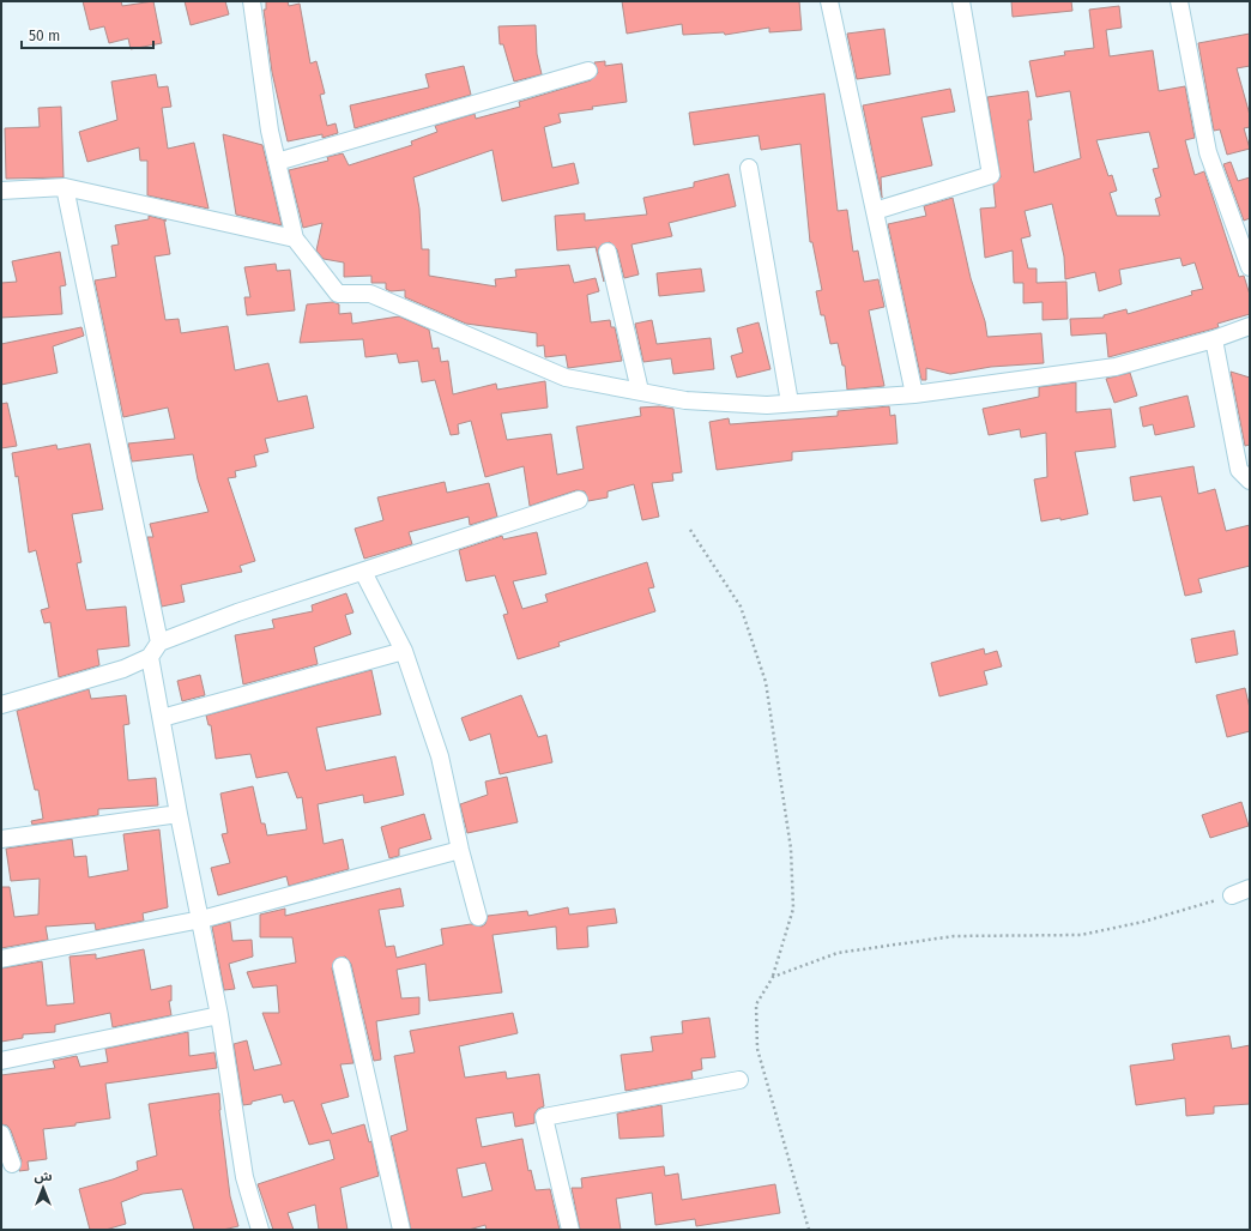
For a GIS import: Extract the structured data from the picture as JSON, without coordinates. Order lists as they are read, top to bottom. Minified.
{"scale_bar":"50 m","north":"top"}
